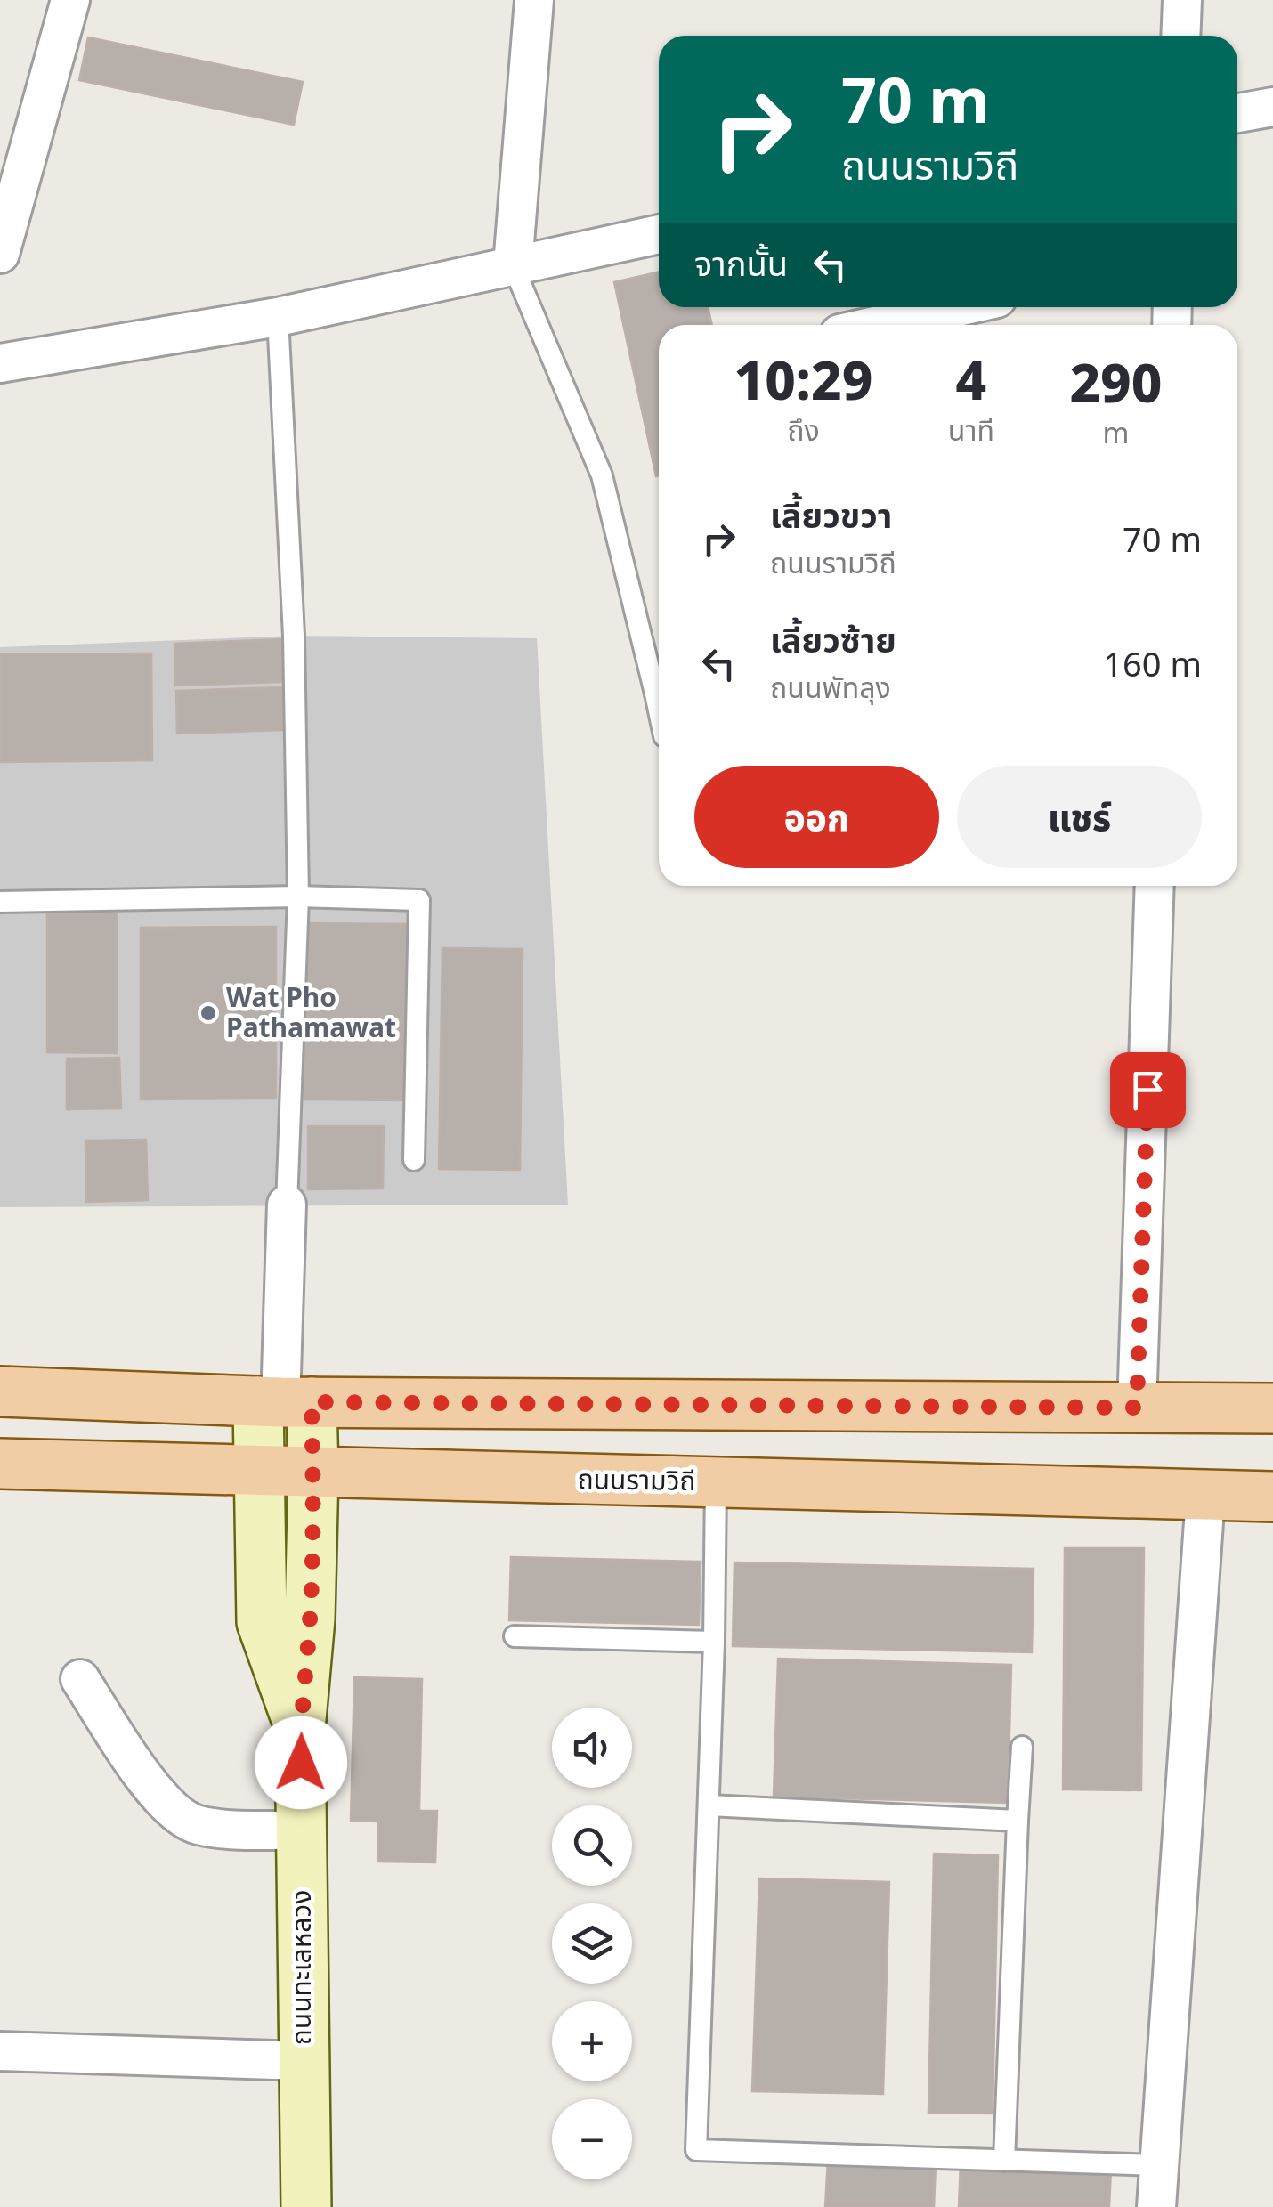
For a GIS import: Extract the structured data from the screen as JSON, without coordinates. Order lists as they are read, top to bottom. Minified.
{"streets":{"main road":["ถนนรามวิถี","ถนนทะเลหลวง"]},"crossings":[["ถนนรามวิถี","ถนนทะเลหลวง"]],"places":["Wat Pho Pathamawat"],"page":{"turn":["70 m","ถนนรามวิถี"],"then":"จากนั้น","eta":["10:29","ถึง","4","นาที","290","m"],"list":[{"name":"เลี้ยวขวา","note":"ถนนรามวิถี","value":"70 m"},{"name":"เลี้ยวซ้าย","note":"ถนนพัทลุง","value":"160 m"}],"buttons":["ออก","แชร์"],"map_buttons":["+","−"]}}
